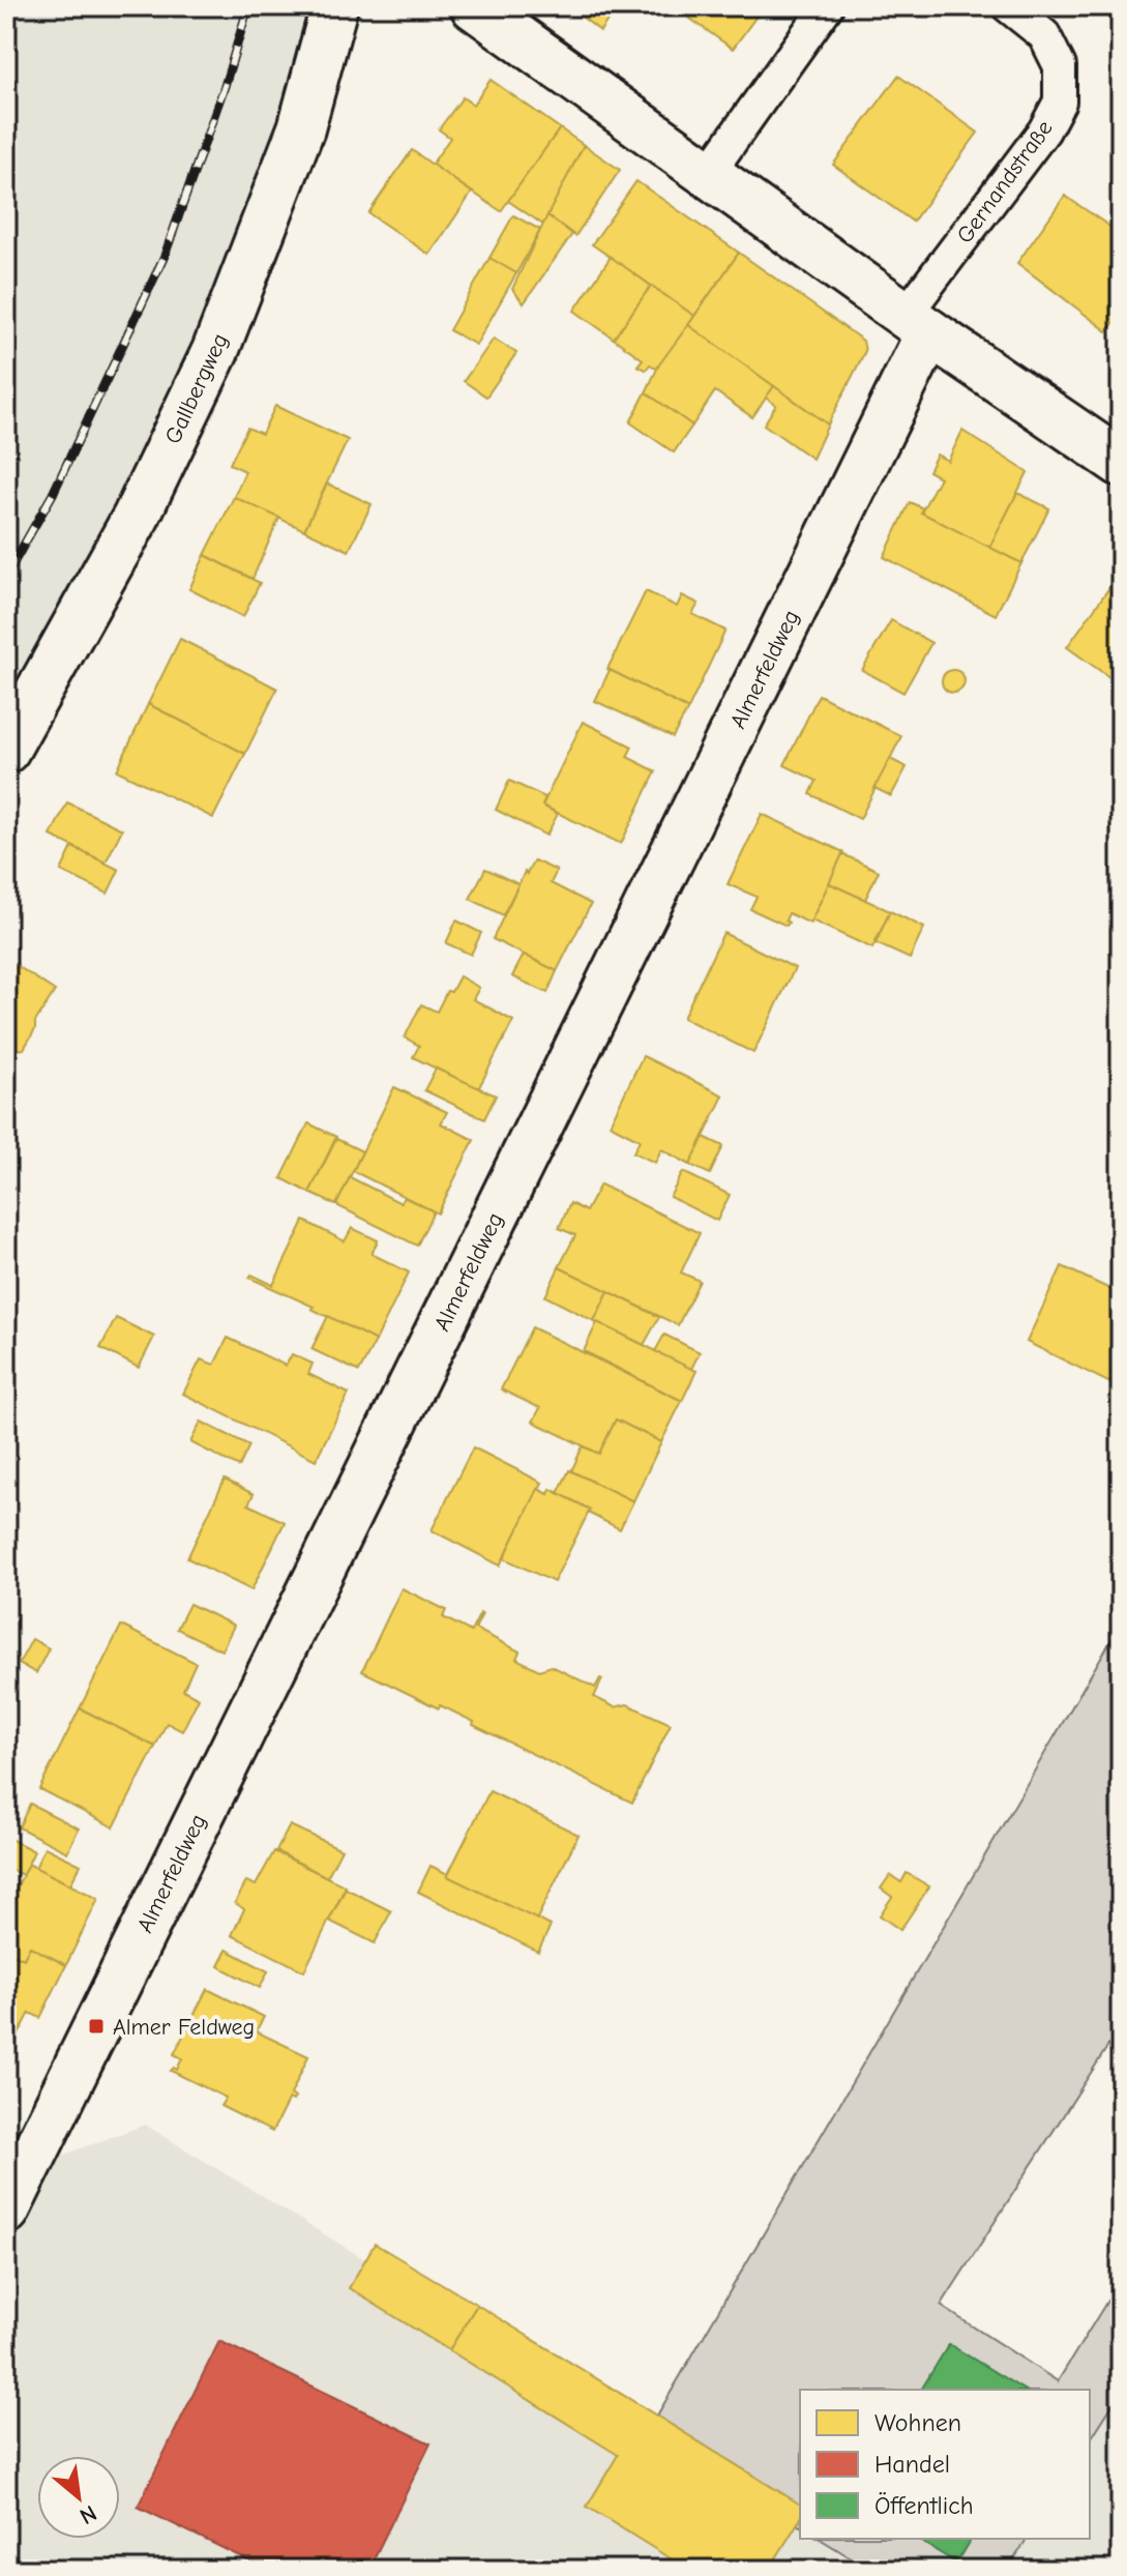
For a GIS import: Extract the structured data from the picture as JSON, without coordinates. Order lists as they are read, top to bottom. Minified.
{"streets":{"street":["Gallbergweg","Almerfeldweg"],"lane":["Gernandstraße"]},"crossings":[["Gernandstraße","Almerfeldweg"]],"places":{"transit":["Almer Feldweg"]},"legend":["Wohnen","Handel","Öffentlich"],"north":"bottom right"}
